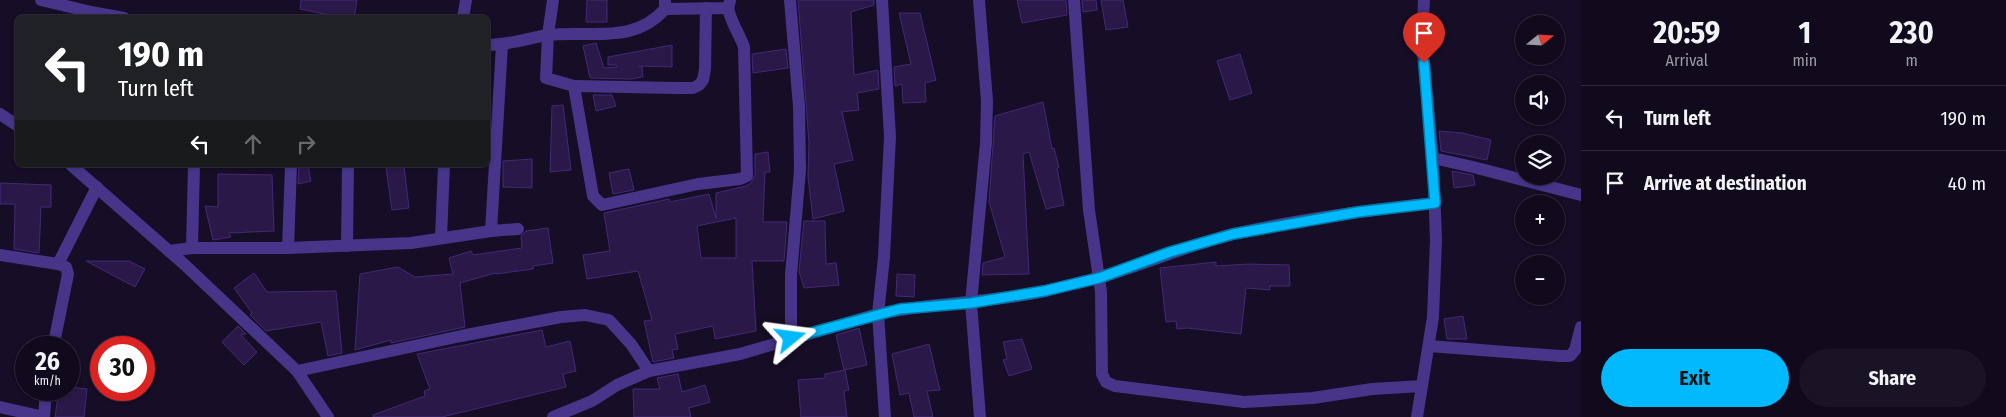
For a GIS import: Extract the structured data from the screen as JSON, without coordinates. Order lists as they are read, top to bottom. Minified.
{"north":"right","page":{"eta":["20:59","Arrival","1","min","230","m"],"map_buttons":["+","−"],"turn":["190 m","Turn left"],"list":[{"name":"Turn left","value":"190 m"},{"name":"Arrive at destination","value":"40 m"}],"speed":"26 km/h","limit":"30","buttons":["Exit","Share"]}}
